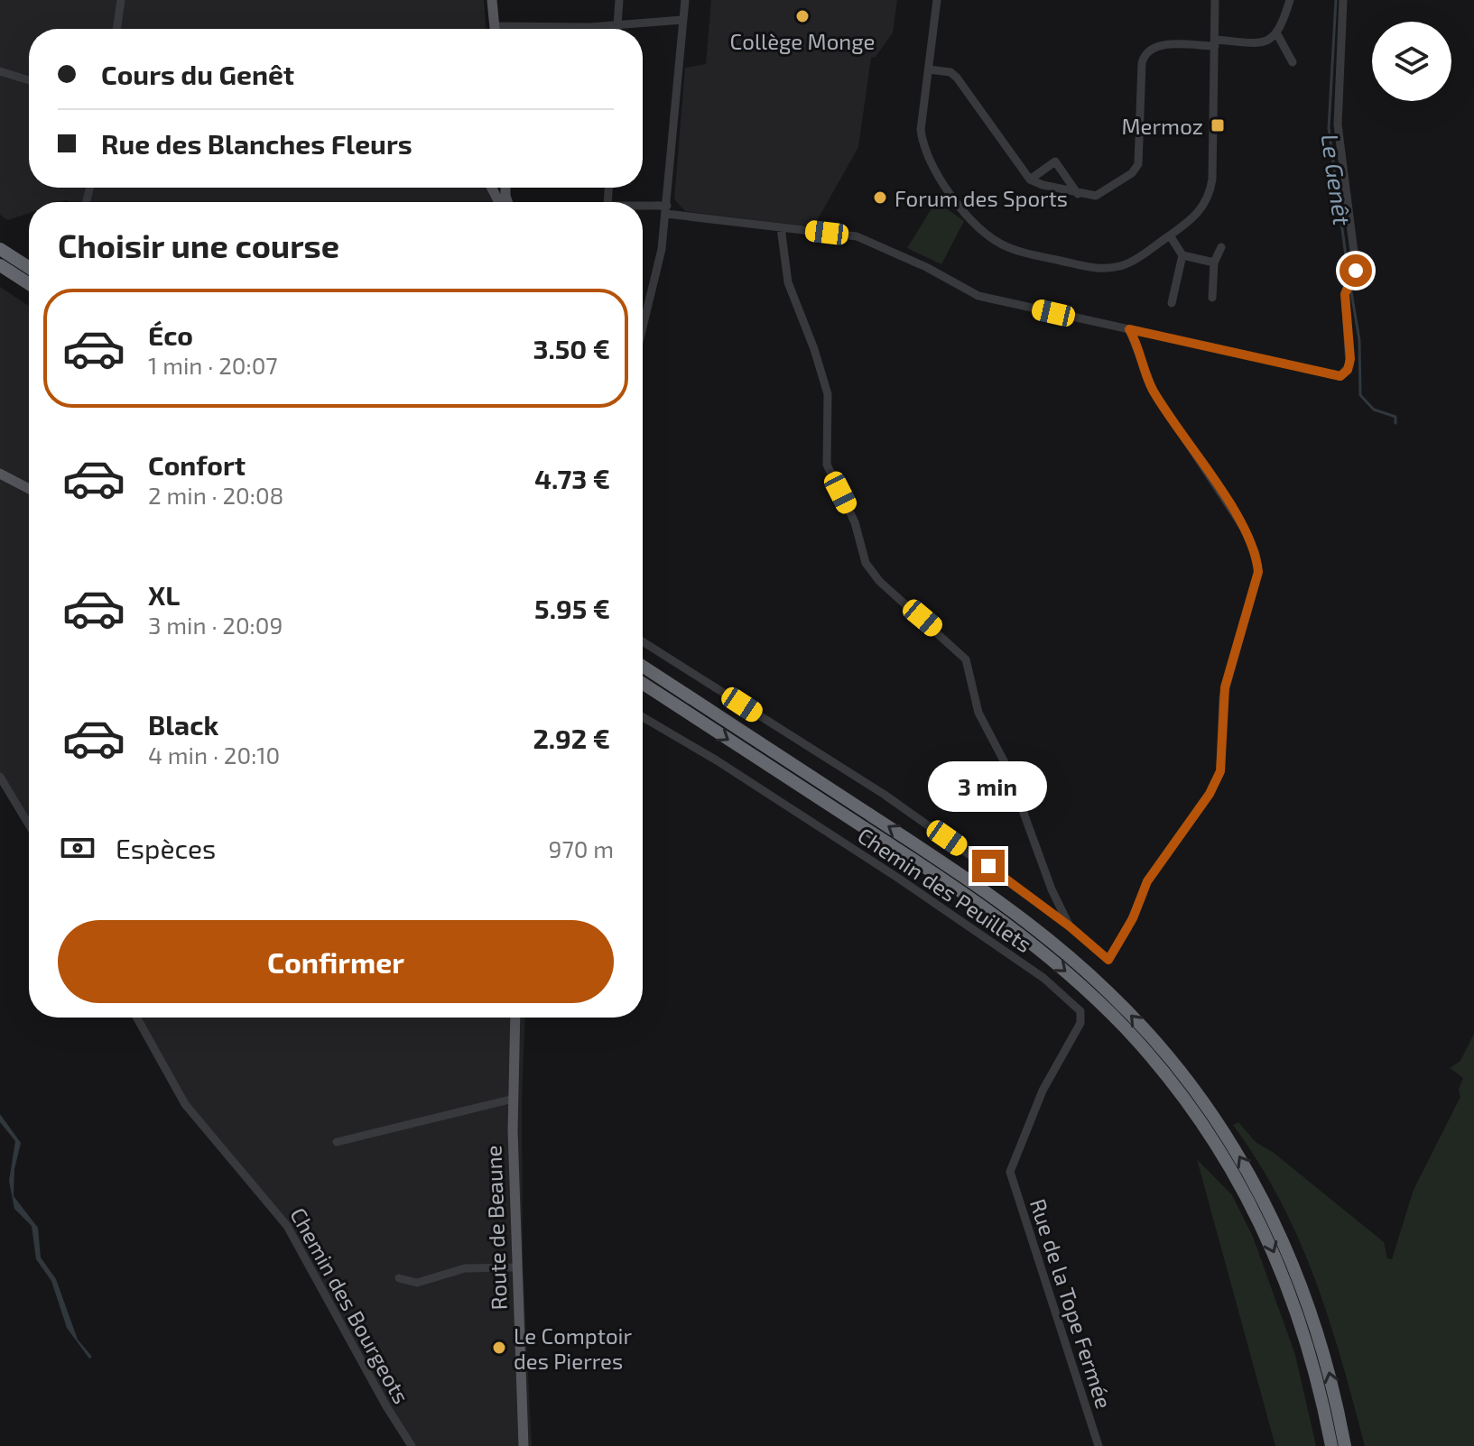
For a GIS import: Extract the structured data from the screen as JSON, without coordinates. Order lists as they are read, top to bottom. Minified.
{"streets":{"main road":["Route de Beaune"],"street":["Chemin des Peuillets","Rue de la Tope Fermée","Chemin des Bourgeots"]},"crossings":[["Chemin des Peuillets","Rue de la Tope Fermée"]],"water":["Le Genêt"],"places":{"other":["Collège Monge","Forum des Sports","Le Comptoir des Pierres"],"transit":["Mermoz"]},"page":{"banner":["Cours du Genêt","Rue des Blanches Fleurs"],"heading":"Choisir une course","list":[{"name":"Éco","note":"1 min · 20:07","value":"3.50 €"},{"name":"Confort","note":"2 min · 20:08","value":"4.73 €"},{"name":"XL","note":"3 min · 20:09","value":"5.95 €"},{"name":"Black","note":"4 min · 20:10","value":"2.92 €"}],"bubble":"3 min","pay":["Espèces","970 m"],"buttons":"Confirmer"}}
